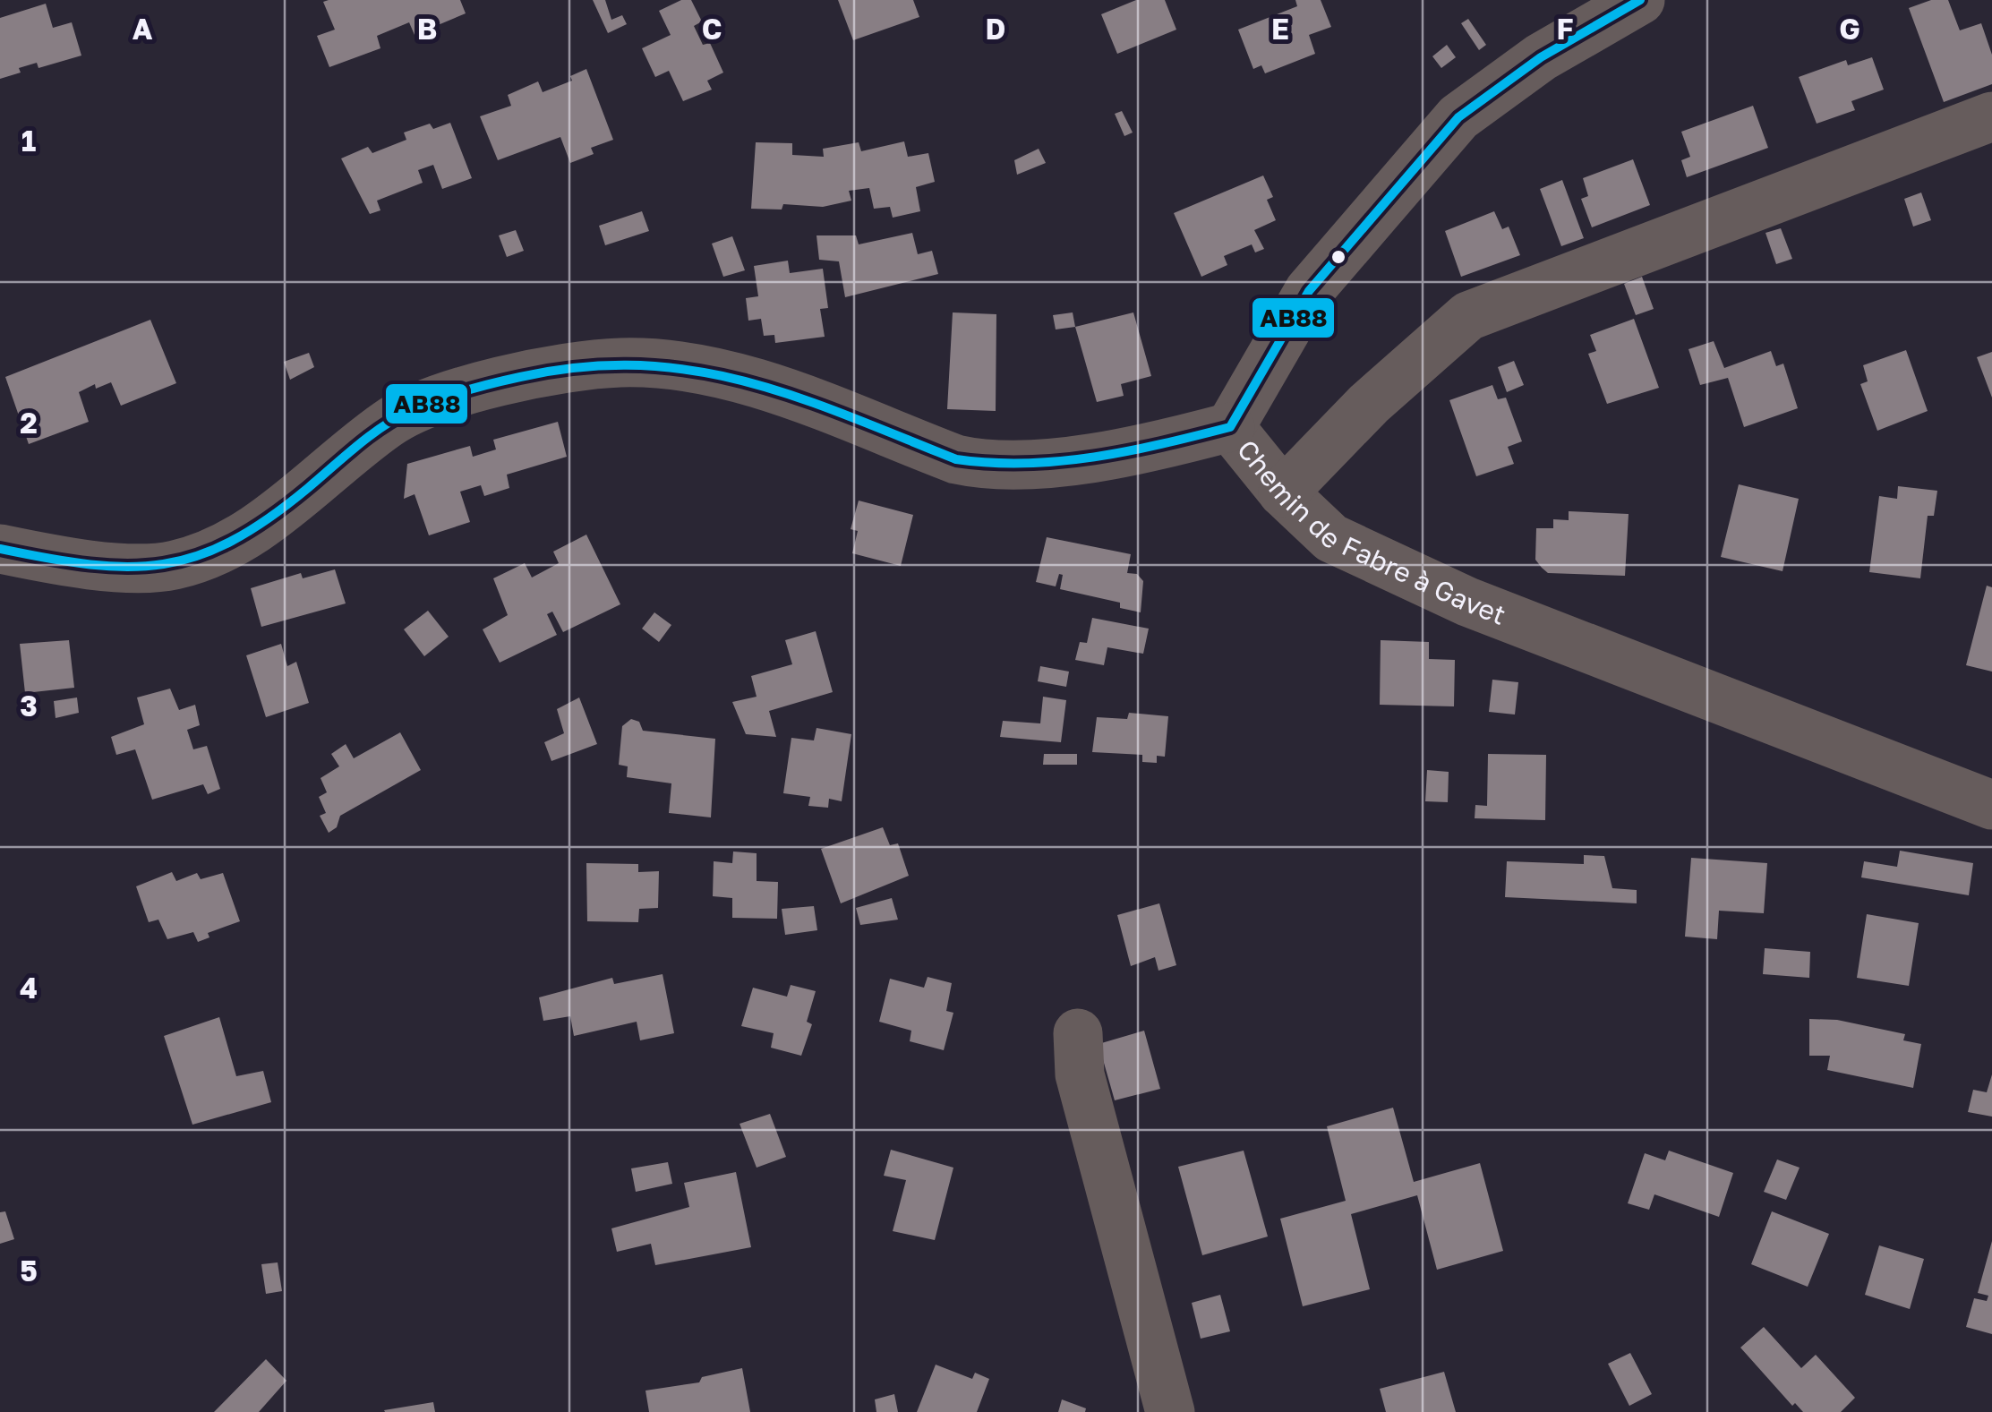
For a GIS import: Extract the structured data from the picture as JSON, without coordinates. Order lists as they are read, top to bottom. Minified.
{"streets":{"street":["Chemin de Fabre à Gavet"]},"lines":["transit line AB88"],"grid":{"columns":["A","B","C","D","E","F","G"],"rows":["1","2","3","4","5"]}}
